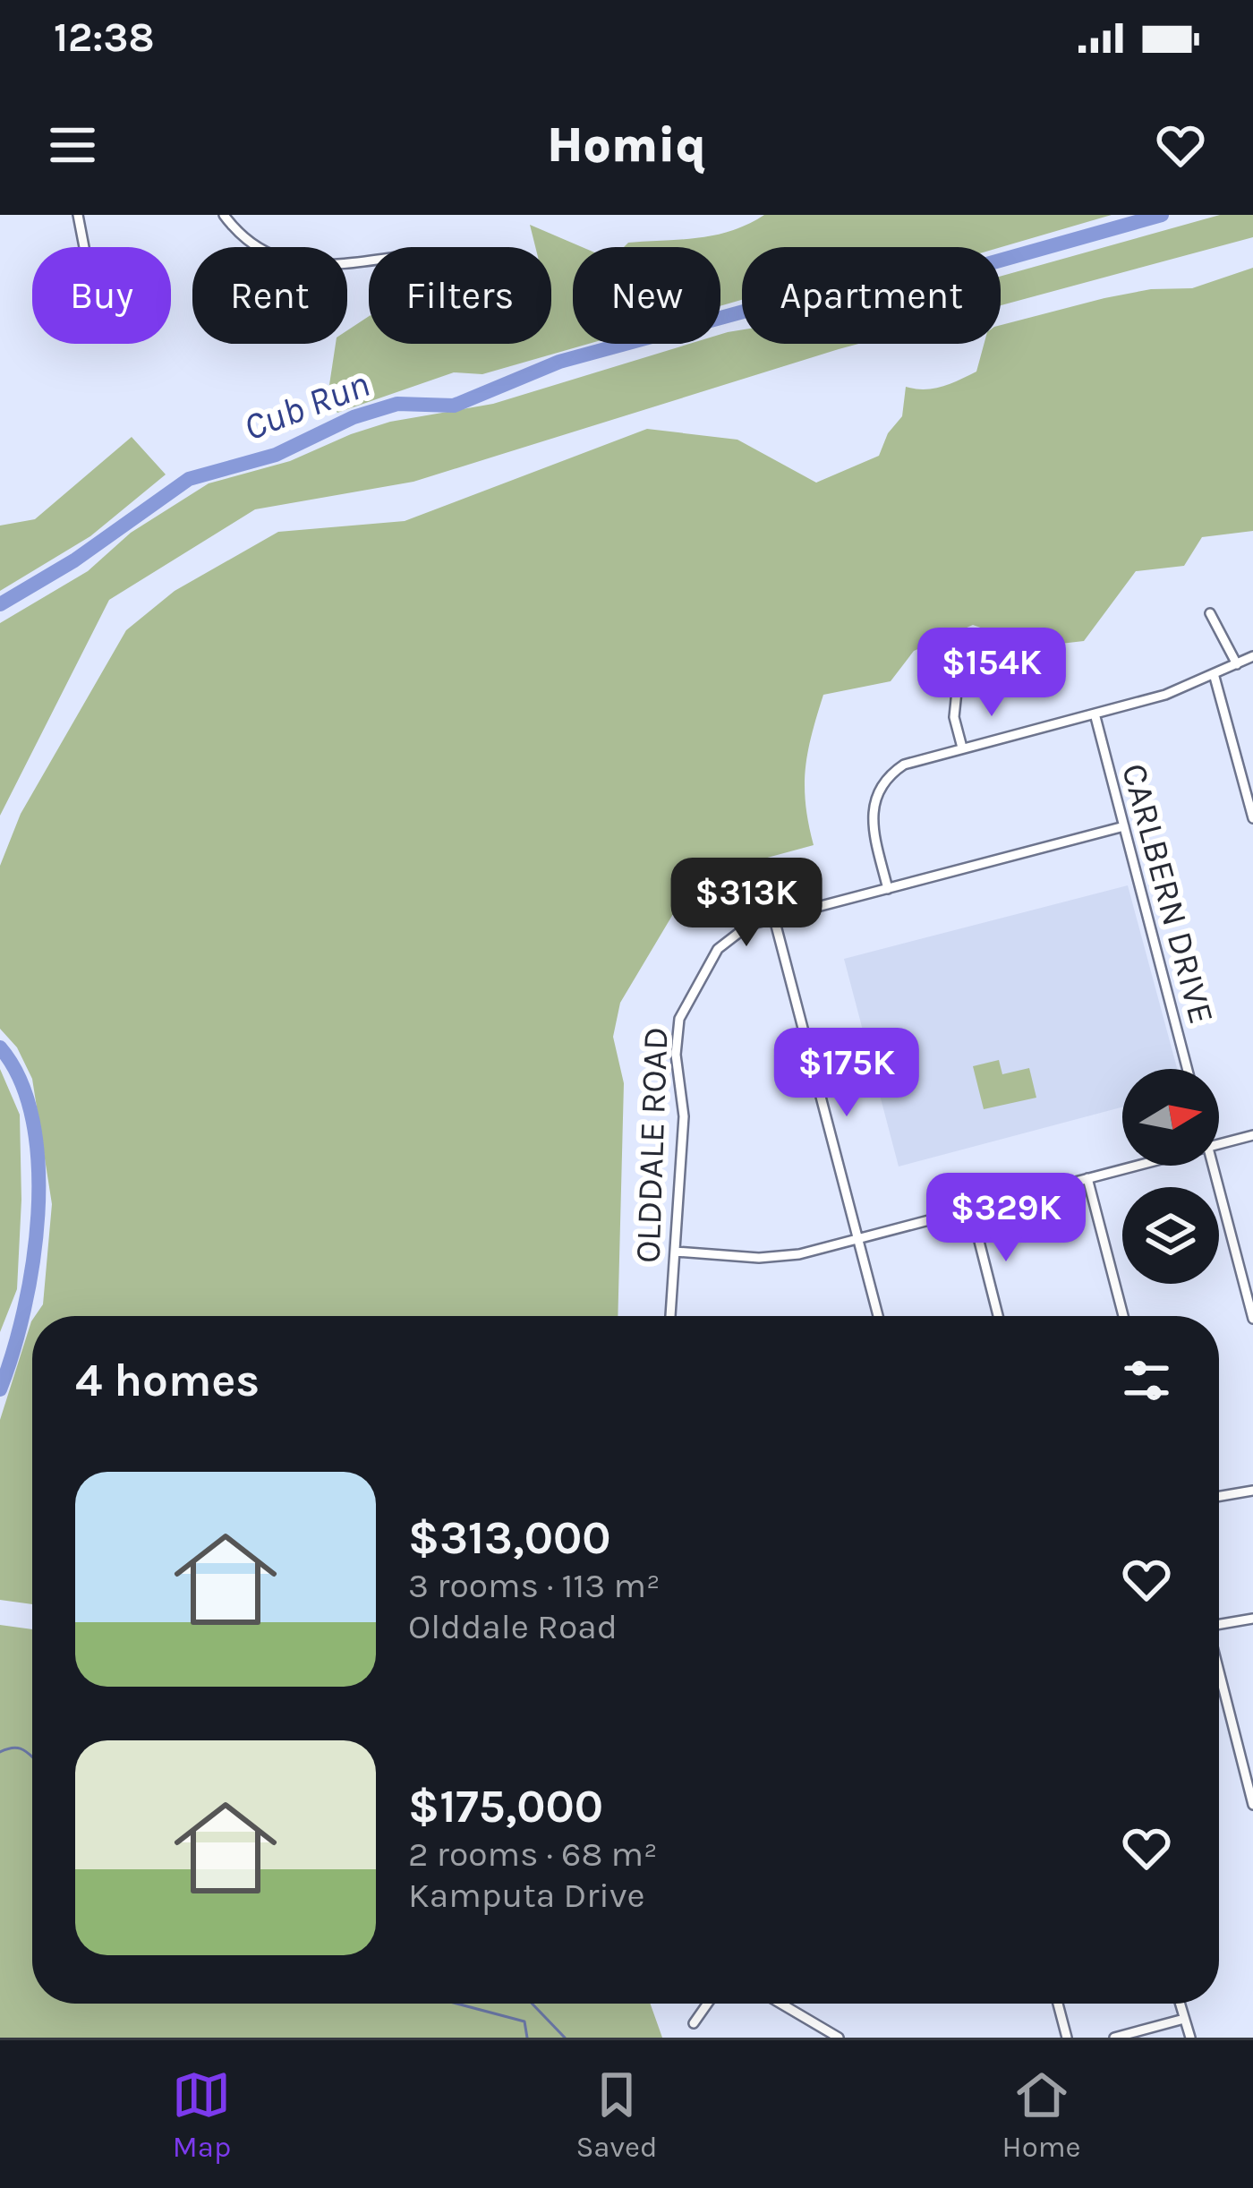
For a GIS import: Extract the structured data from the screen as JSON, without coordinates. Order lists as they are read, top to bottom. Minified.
{"streets":{"street":["CARLBERN DRIVE","OLDDALE ROAD"]},"crossings":[["CARLBERN DRIVE","OLDDALE ROAD"]],"water":["Cub Run"],"north":"right","page":{"status":"12:38","header":"Homiq","chip":["Buy","Rent","Filters","New","Apartment"],"price":["$154K","$313K","$175K","$329K"],"heading":"4 homes","list":[{"name":"$313,000","note":"3 rooms · 113 m² · Olddale Road"},{"name":"$175,000","note":"2 rooms · 68 m² · Kamputa Drive"}],"tabs":["Map","Saved","Home"]}}
